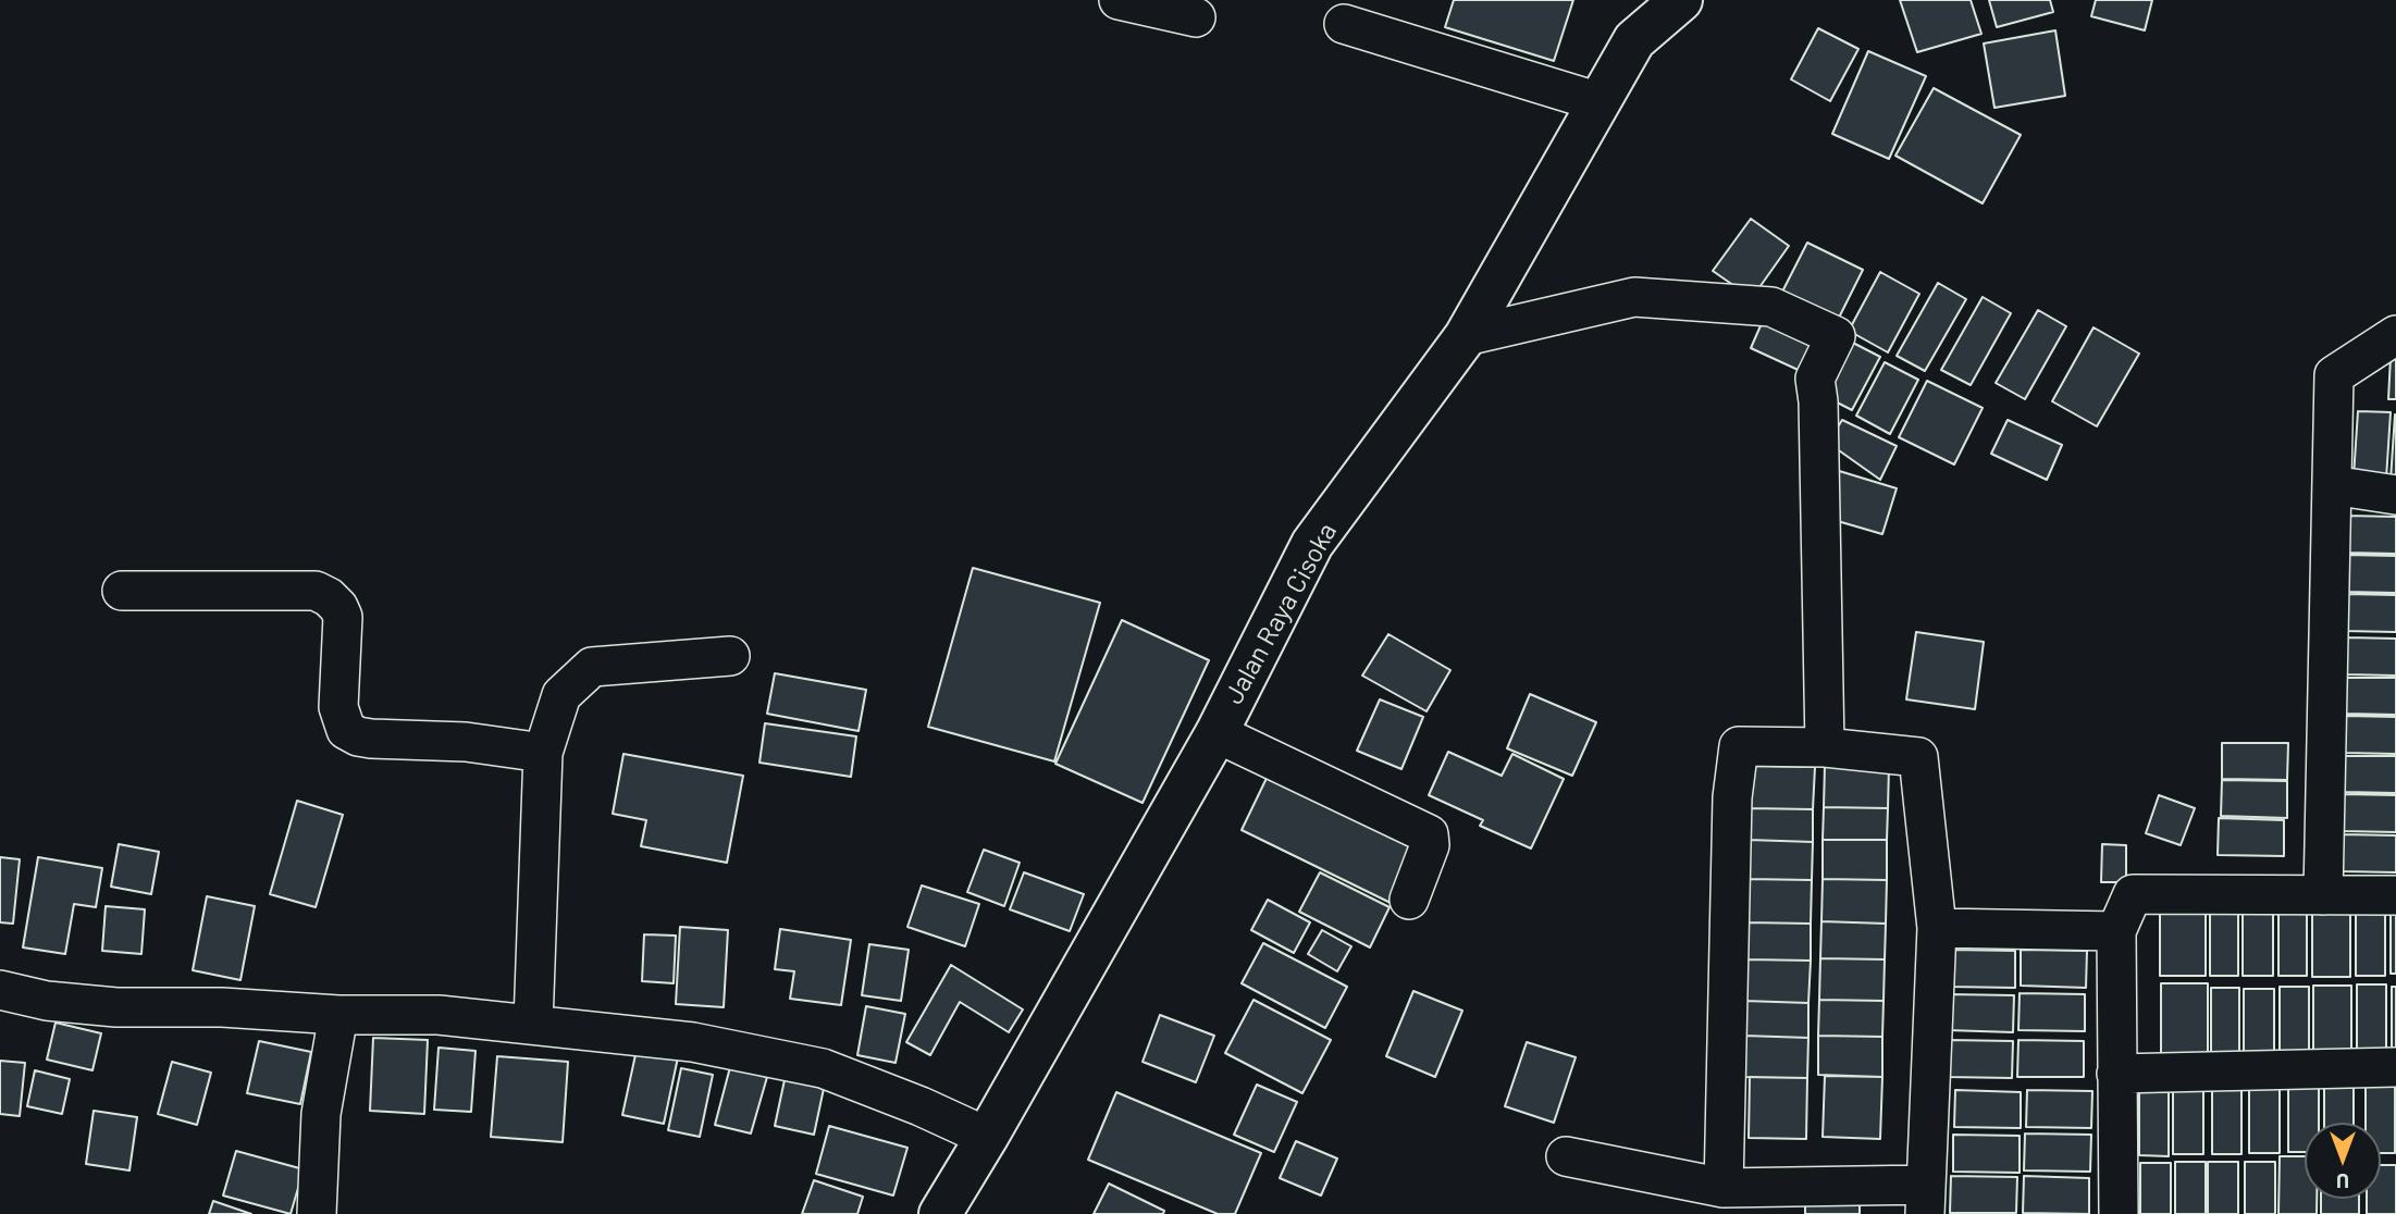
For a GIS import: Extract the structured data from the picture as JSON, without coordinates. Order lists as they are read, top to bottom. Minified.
{"streets":{"street":["Jalan Raya Cisoka"]},"north":"bottom"}
